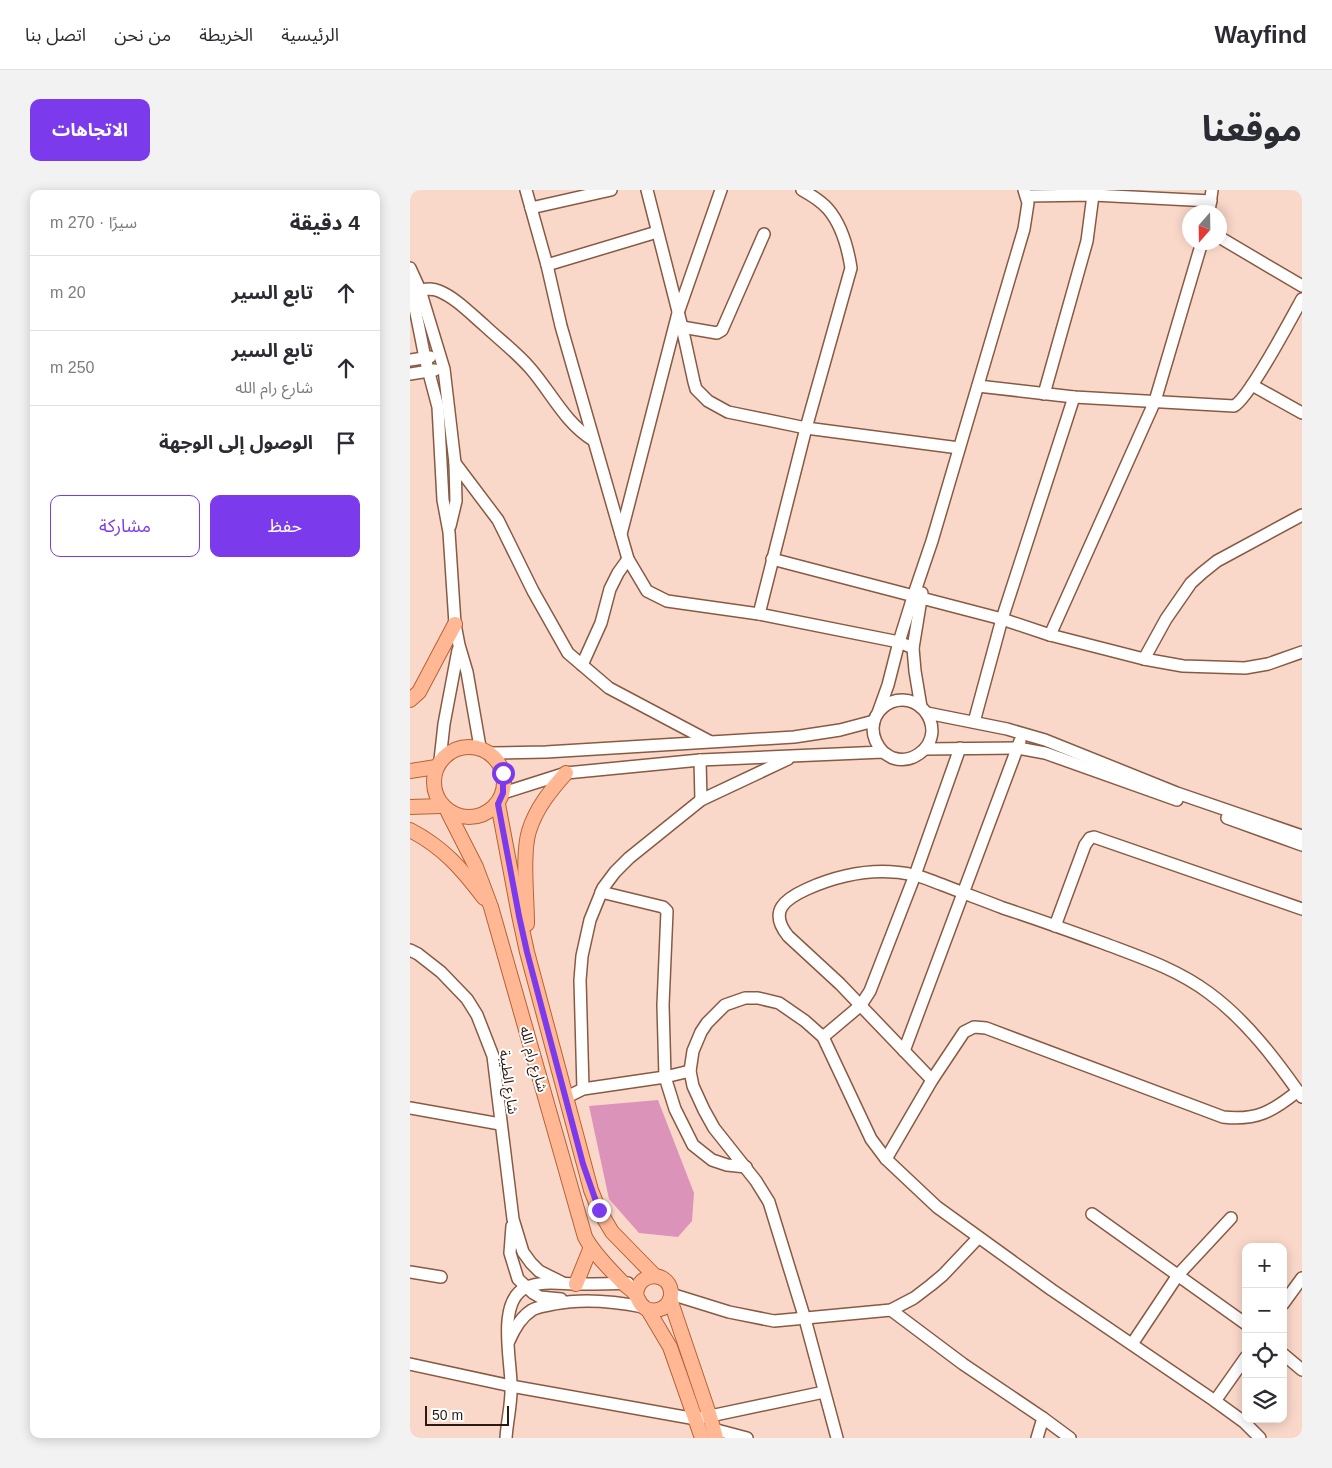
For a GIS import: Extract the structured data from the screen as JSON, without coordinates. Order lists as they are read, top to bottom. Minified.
{"streets":{"main road":["شارع رام الله"],"street":["شارع الطيبة"]},"scale_bar":"50 m","north":"bottom","page":{"header":"Wayfind","nav":["الرئيسية","الخريطة","من نحن","اتصل بنا"],"title":"موقعنا","buttons":["الاتجاهات",["حفظ","مشاركة"]],"heading":["4 دقيقة","سيرًا · 270 m"],"list":[["تابع السير","20 m"],["تابع السير","شارع رام الله","250 m"],"الوصول إلى الوجهة"],"map_buttons":["+","−"],"scale":"50 m"}}
